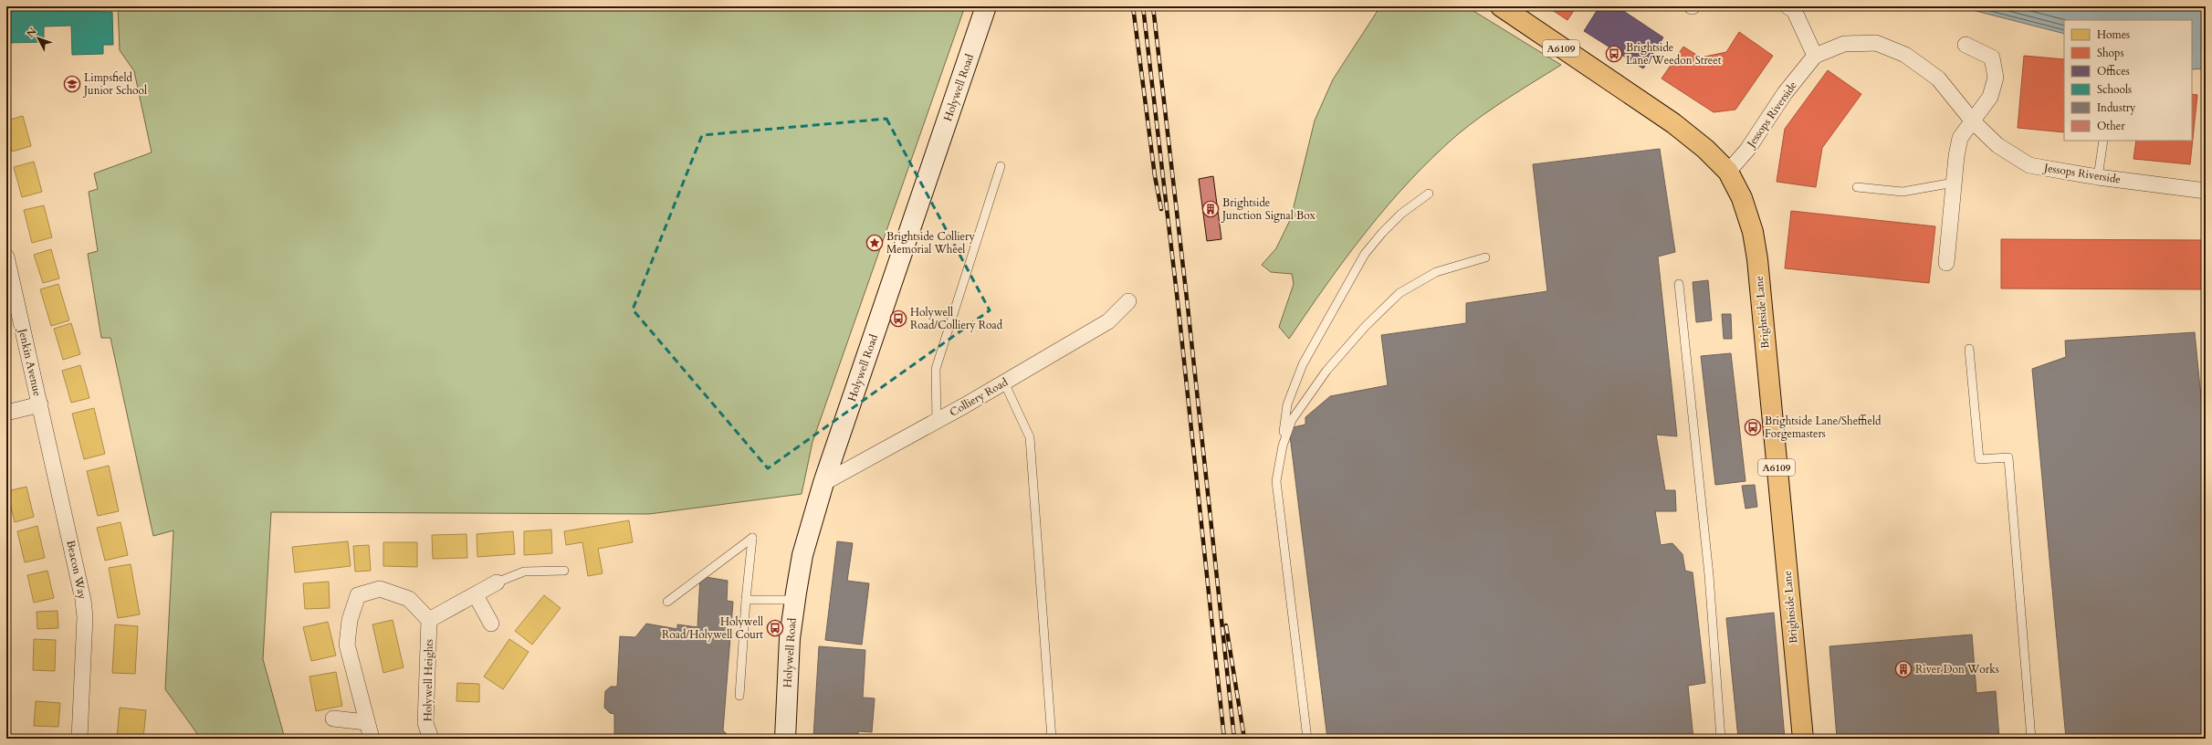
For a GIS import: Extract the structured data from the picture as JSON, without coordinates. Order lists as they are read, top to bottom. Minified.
{"streets":{"main road":["A6109","Holywell Road","Brightside Lane"],"street":["Jessops Riverside","Jenkin Avenue","Colliery Road","Beacon Way","Holywell Heights"]},"crossings":[["Holywell Road","Colliery Road"],["Jessops Riverside","Brightside Lane"],["Jenkin Avenue","Beacon Way"]],"places":{"bus stop":["Brightside Lane/Weedon Street","Holywell Road/Colliery Road","Brightside Lane/Sheffield Forgemasters","Holywell Road/Holywell Court"],"school or university":["Limpsfield Junior School"],"building":["Brightside Junction Signal Box","River Don Works"],"place":["Brightside Colliery Memorial Wheel"]},"legend":["Homes","Shops","Offices","Schools","Industry","Other"],"north":"top left"}
